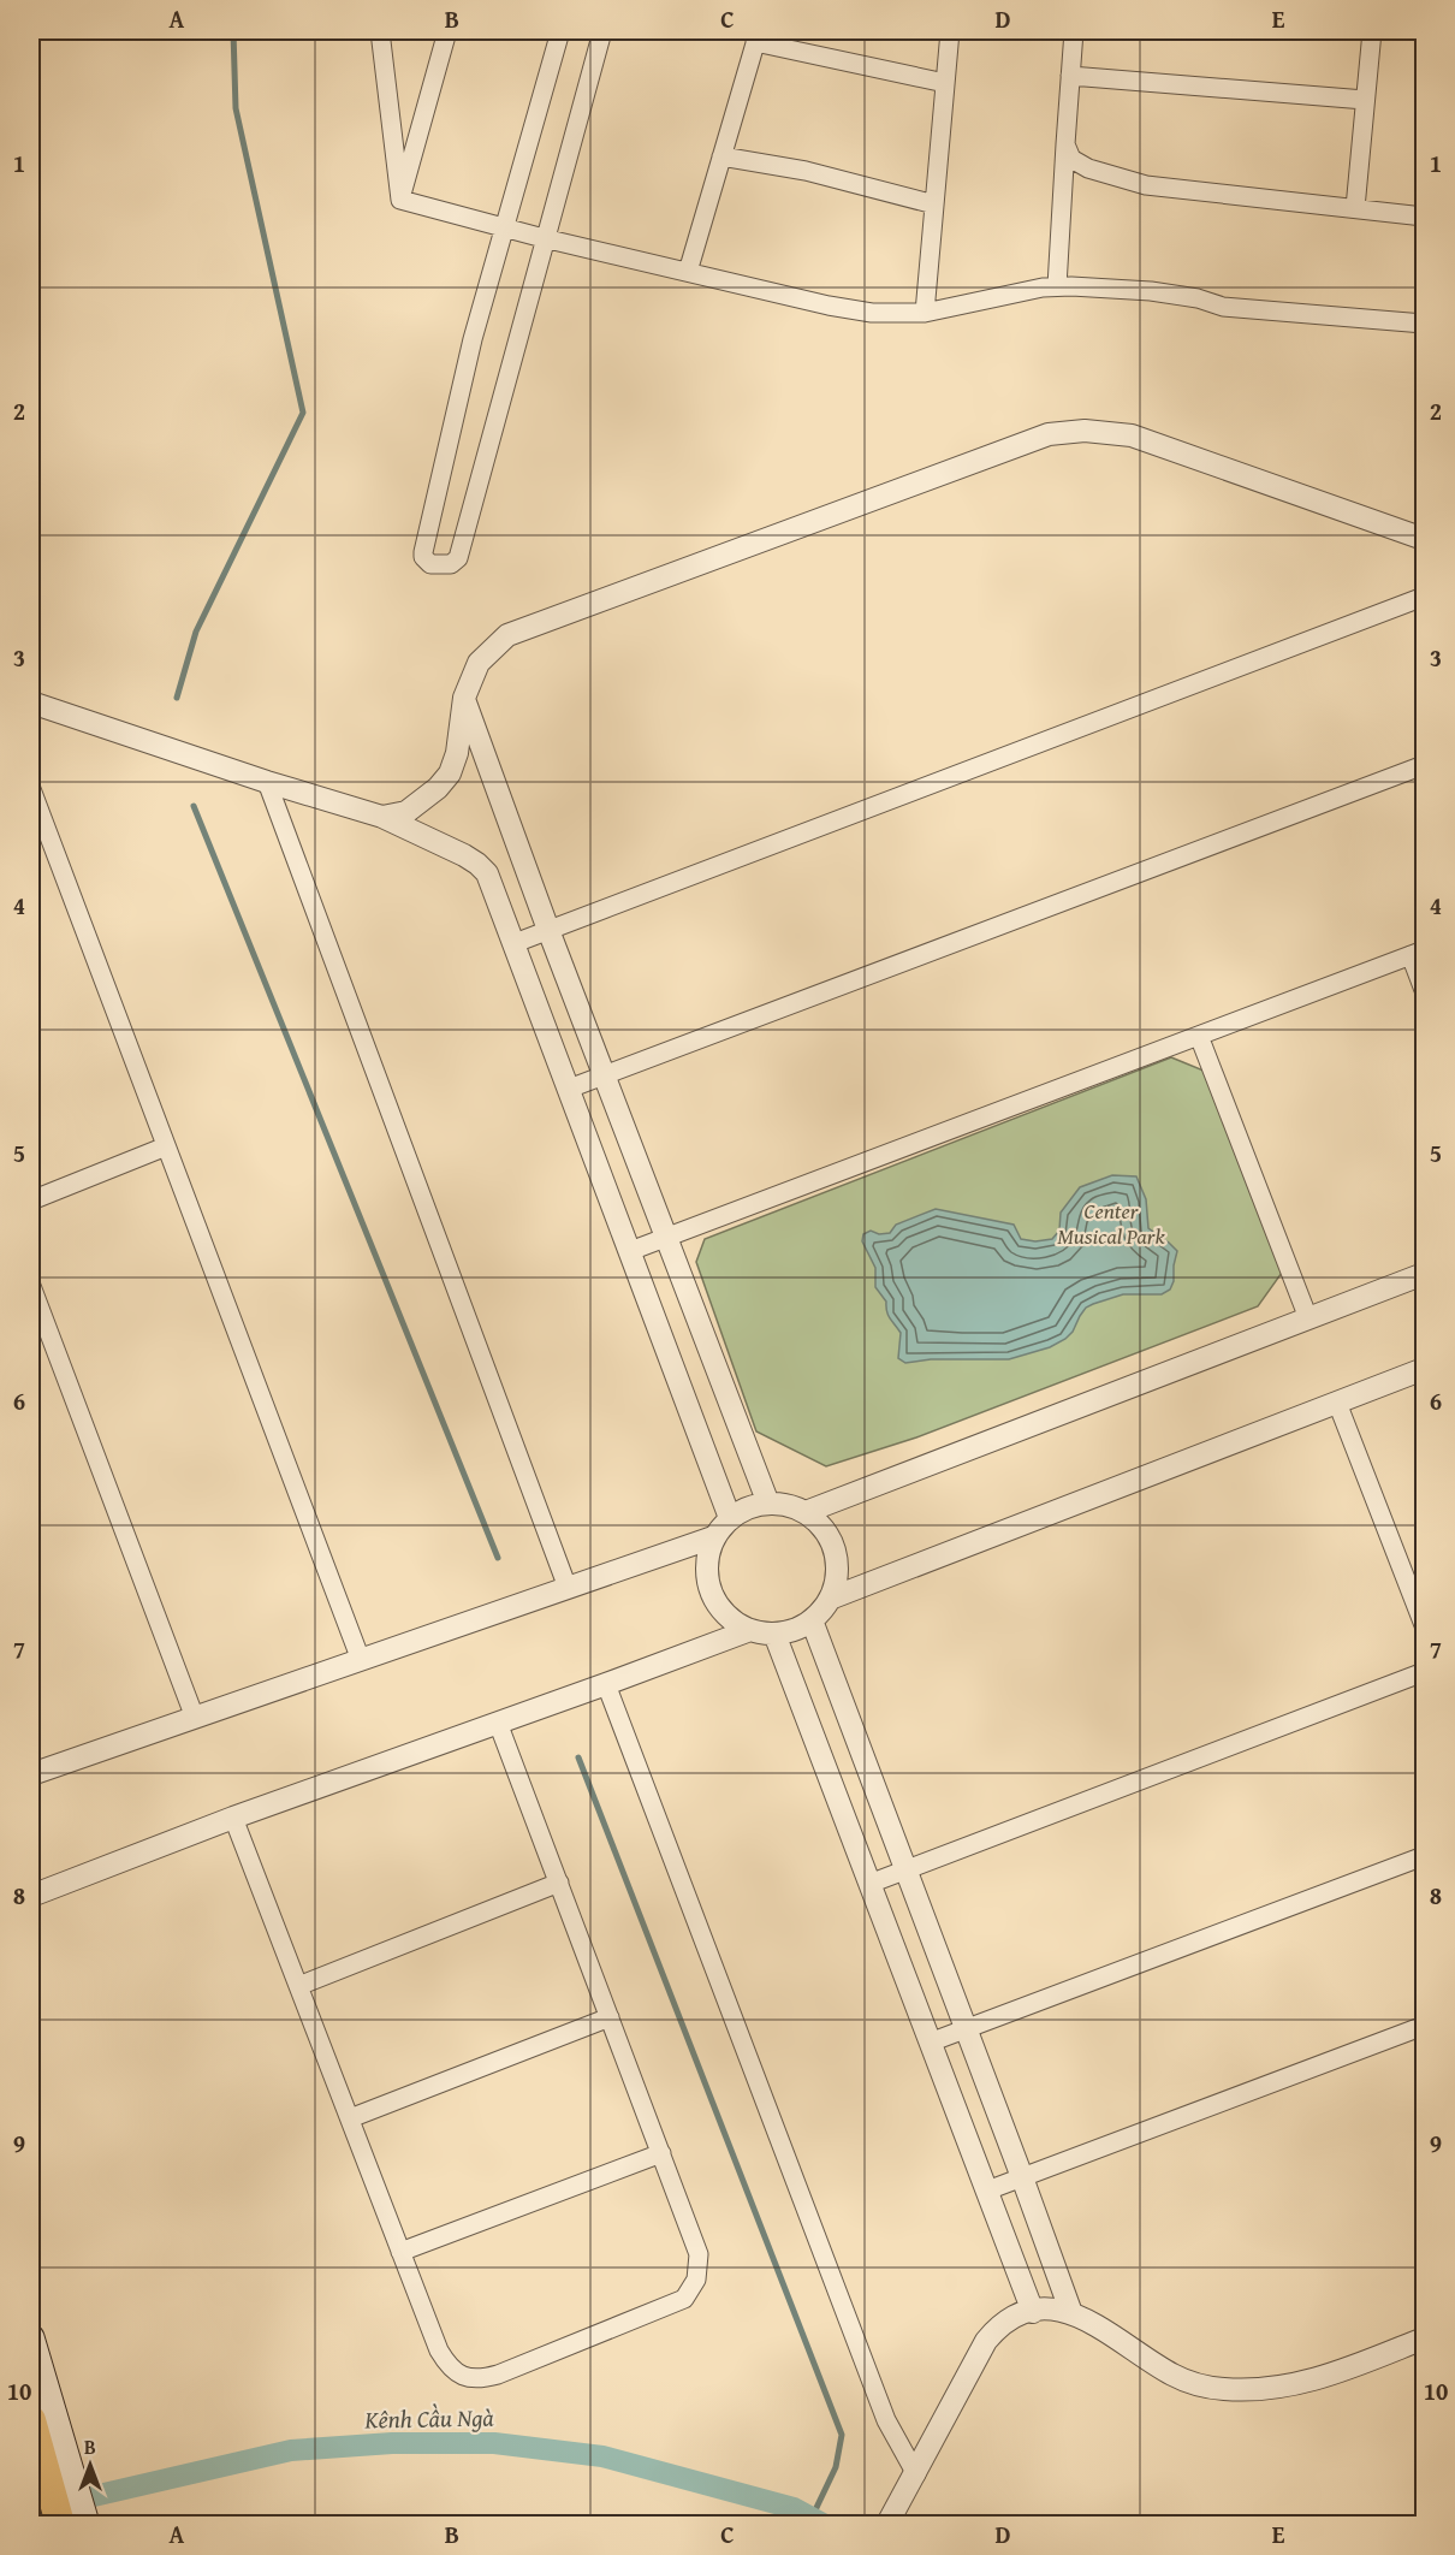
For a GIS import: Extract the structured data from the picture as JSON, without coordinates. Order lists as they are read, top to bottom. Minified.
{"water":["Kênh Cầu Ngà"],"parks":["Center Musical Park"],"north":"top","grid":{"columns":["A","B","C","D","E"],"rows":["1","2","3","4","5","6","7","8","9","10"]}}
